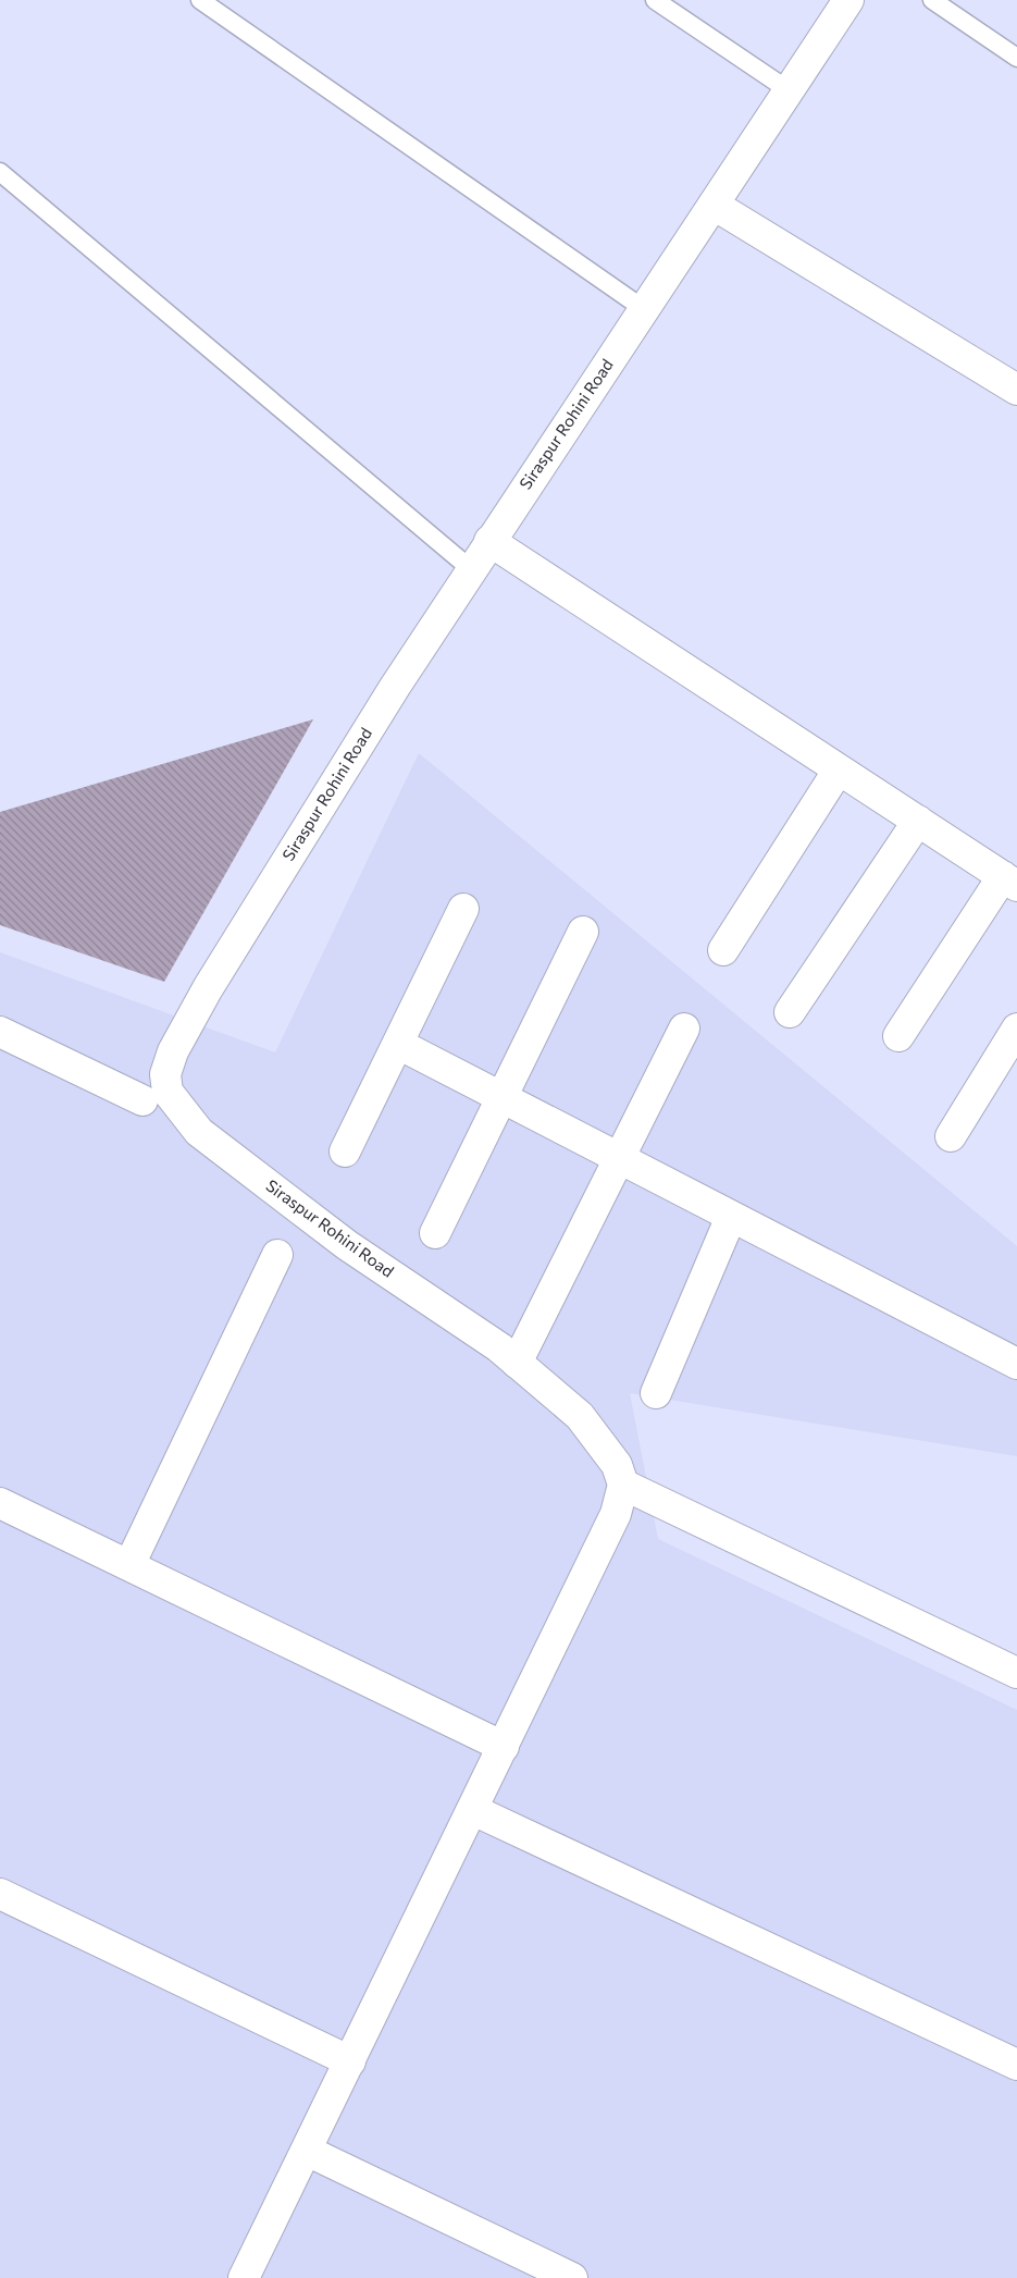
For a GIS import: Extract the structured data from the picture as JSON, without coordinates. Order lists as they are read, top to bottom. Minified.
{"streets":{"street":["Siraspur Rohini Road"]}}
